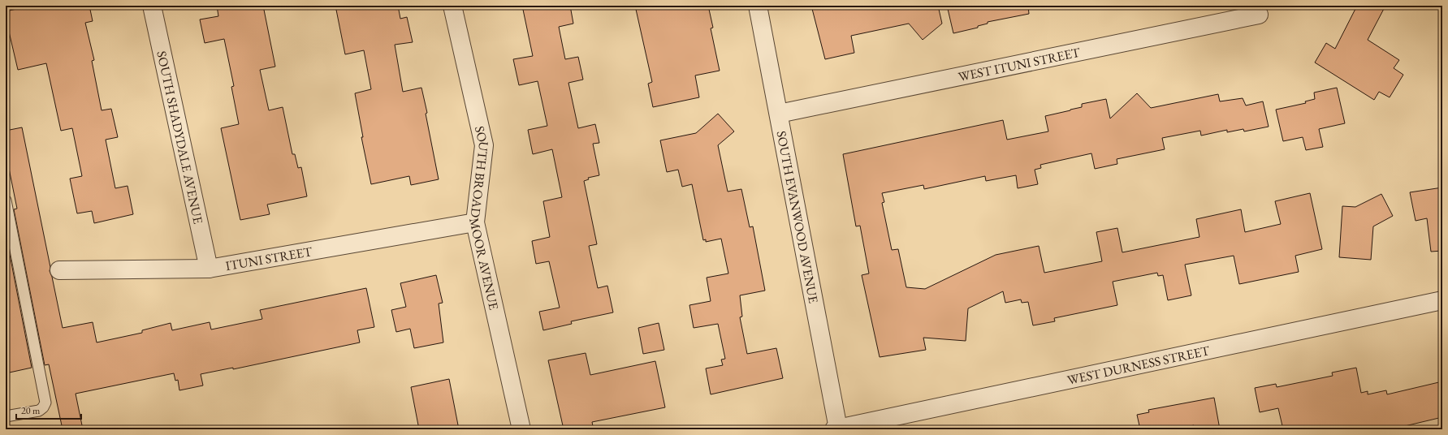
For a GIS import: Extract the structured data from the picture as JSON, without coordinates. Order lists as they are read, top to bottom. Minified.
{"streets":{"street":["WEST ITUNI STREET","SOUTH SHADYDALE AVENUE","SOUTH EVANWOOD AVENUE","SOUTH BROADMOOR AVENUE","ITUNI STREET","WEST DURNESS STREET"]},"crossings":[["WEST ITUNI STREET","SOUTH EVANWOOD AVENUE"],["SOUTH SHADYDALE AVENUE","ITUNI STREET"],["SOUTH EVANWOOD AVENUE","WEST DURNESS STREET"],["SOUTH BROADMOOR AVENUE","ITUNI STREET"]],"scale_bar":"20 m"}
